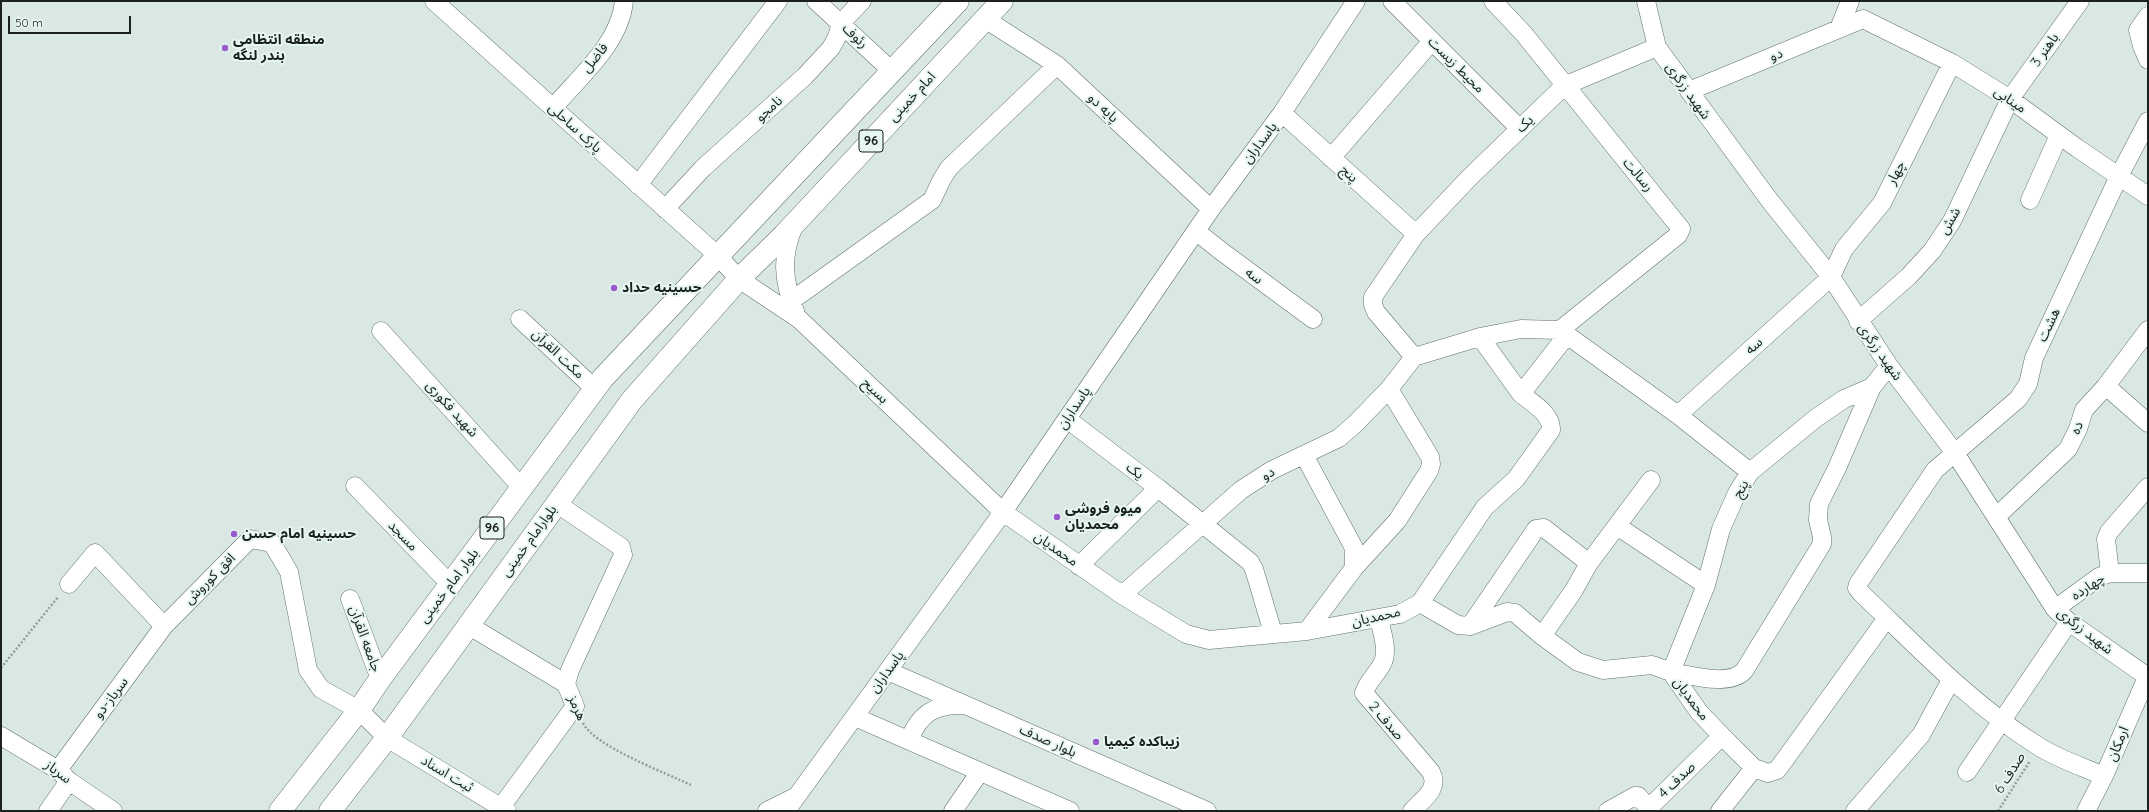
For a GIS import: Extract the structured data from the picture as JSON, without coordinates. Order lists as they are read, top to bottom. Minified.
{"streets":{"highway":["امام خمینی","96","بلوارامام خمینی","بلوار امام خمینی"],"street":["رئوف","باهنر 3","دو","فاضل","محیط زیست","شهید زرگری","مینابی","پایه دو","نامجو","یک","پارک ساحلی","پاسداران","چهار","پنج","رسالت","شش","سه","هشت","مکت القرآن","بسیح","شهید فکوری","ده","مسجد","محمدیان","افق کوروش","چهارده","جامعه القرآن","سرباز-دو","هرمز","صدف 2","بلوار صدف","ارمکان","سرباز","ثبت اسناد","صدف 4"],"path":["صدف 6"]},"crossings":[["رئوف","نامجو"],["رئوف","96"],["باهنر 3","مینابی"],["باهنر 3","شش"],["دو","شهید زرگری"],["دو","مینابی"],["دو","یک"],["دو","محمدیان"],["فاضل","پارک ساحلی"],["محیط زیست","یک"],["شهید زرگری","یک"],["شهید زرگری","چهار"],["شهید زرگری","پنج"],["شهید زرگری","شش"],["شهید زرگری","سه"],["شهید زرگری","هشت"],["شهید زرگری","ده"],["شهید زرگری","چهارده"],["شهید زرگری","ارمکان"],["امام خمینی","پایه دو"],["امام خمینی","پارک ساحلی"],["امام خمینی","بسیح"],["امام خمینی","بلوارامام خمینی"],["مینابی","چهار"],["مینابی","شش"],["مینابی","هشت"],["پایه دو","پاسداران"],["نامجو","پارک ساحلی"],["یک","پاسداران"],["یک","پنج"],["یک","رسالت"],["یک","محمدیان"],["پارک ساحلی","96"],["پارک ساحلی","بسیح"],["پارک ساحلی","بلوارامام خمینی"],["پارک ساحلی","بلوار امام خمینی"],["96","بلوار امام خمینی"],["پاسداران","پنج"],["پاسداران","سه"],["پاسداران","بسیح"],["پاسداران","محمدیان"],["پاسداران","بلوار صدف"],["چهار","سه"],["پنج","محمدیان"],["مکت القرآن","بلوار امام خمینی"],["بسیح","بلوارامام خمینی"],["بسیح","محمدیان"],["شهید فکوری","بلوار امام خمینی"],["مسجد","بلوار امام خمینی"],["بلوارامام خمینی","هرمز"],["بلوارامام خمینی","ثبت اسناد"],["محمدیان","صدف 2"],["محمدیان","صدف 4"],["افق کوروش","بلوار امام خمینی"],["افق کوروش","سرباز-دو"],["افق کوروش","ثبت اسناد"],["بلوار امام خمینی","جامعه القرآن"],["بلوار امام خمینی","ثبت اسناد"],["سرباز-دو","سرباز"]],"places":["منطقه انتظامی بندر لنگه","حسینیه حداد","میوه فروشی محمدیان","حسینیه امام حسن","زیباکده کیمیا"],"scale_bar":"50 m"}
